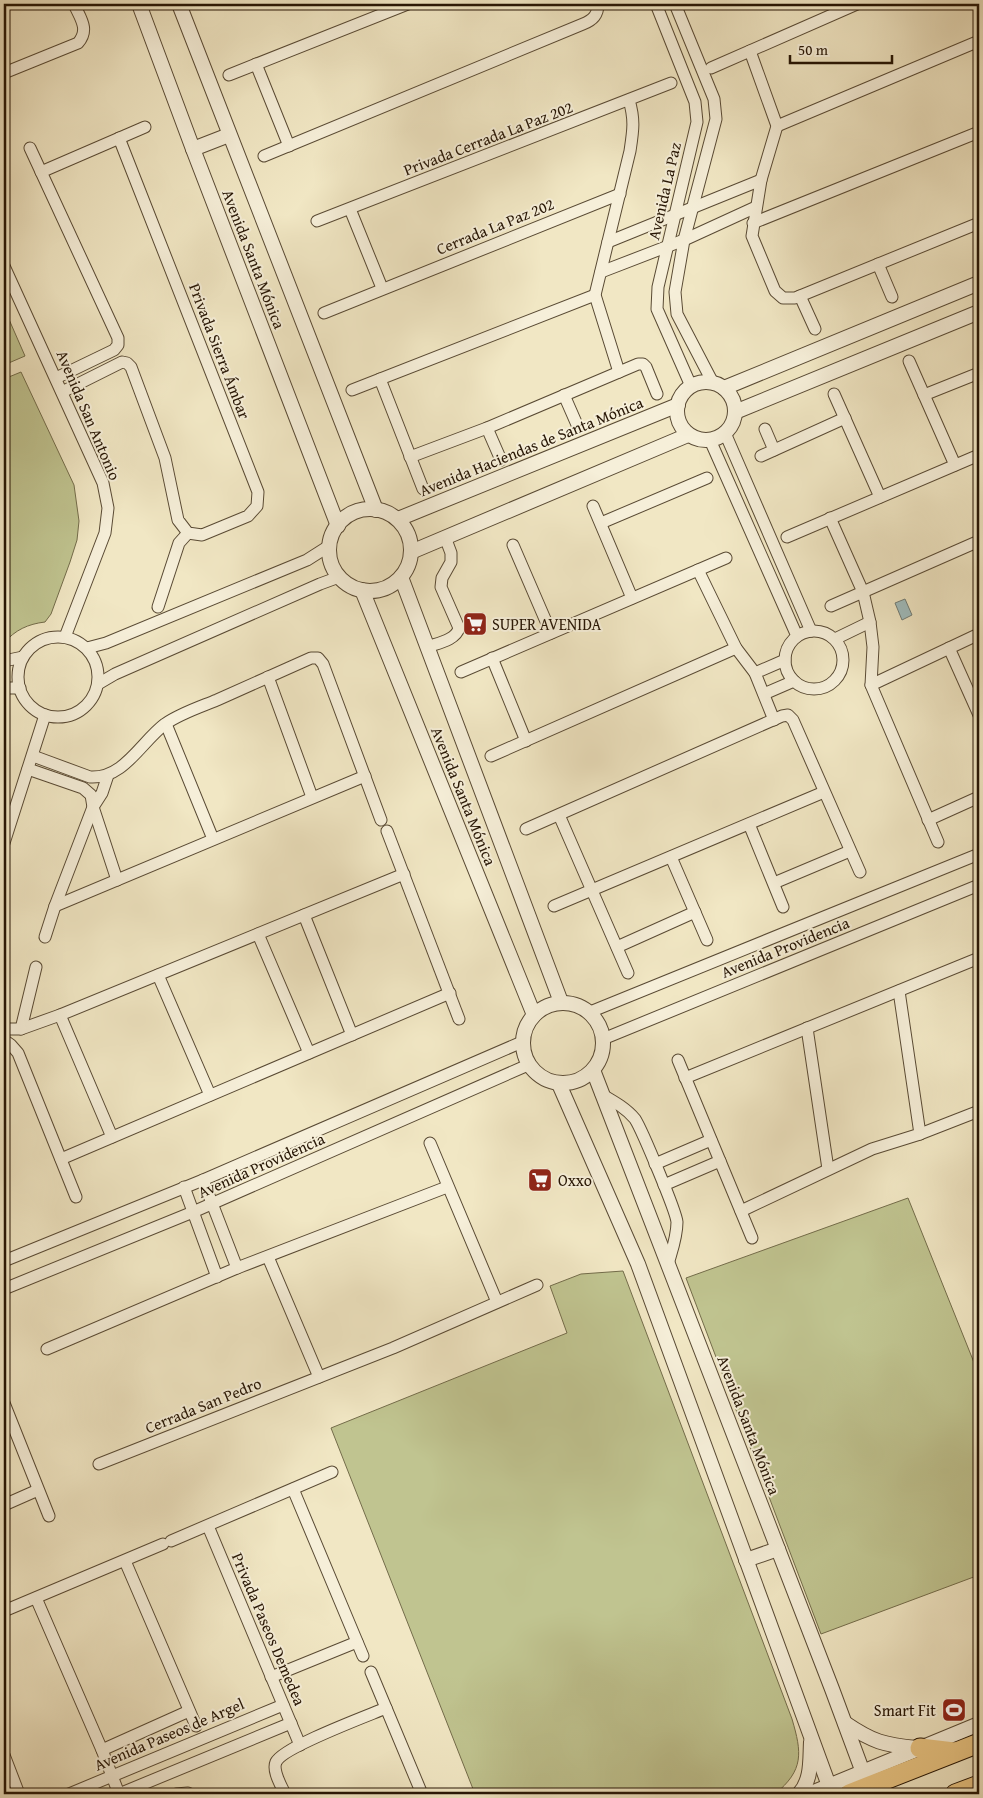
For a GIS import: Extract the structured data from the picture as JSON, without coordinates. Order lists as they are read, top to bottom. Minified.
{"streets":{"street":["Privada Cerrada La Paz 202","Avenida La Paz","Cerrada La Paz 202","Avenida Santa Mónica","Privada Sierra Ámbar","Avenida San Antonio","Avenida Haciendas de Santa Mónica","Avenida Providencia","Cerrada San Pedro","Privada Paseos Demedea","Avenida Paseos de Argel"]},"crossings":[["Avenida La Paz","Avenida Haciendas de Santa Mónica"],["Avenida Santa Mónica","Avenida Haciendas de Santa Mónica"],["Avenida Santa Mónica","Avenida Providencia"],["Privada Paseos Demedea","Avenida Paseos de Argel"]],"places":{"supermarket":["SUPER AVENIDA","Oxxo"],"sports":["Smart Fit"]},"scale_bar":"50 m"}
